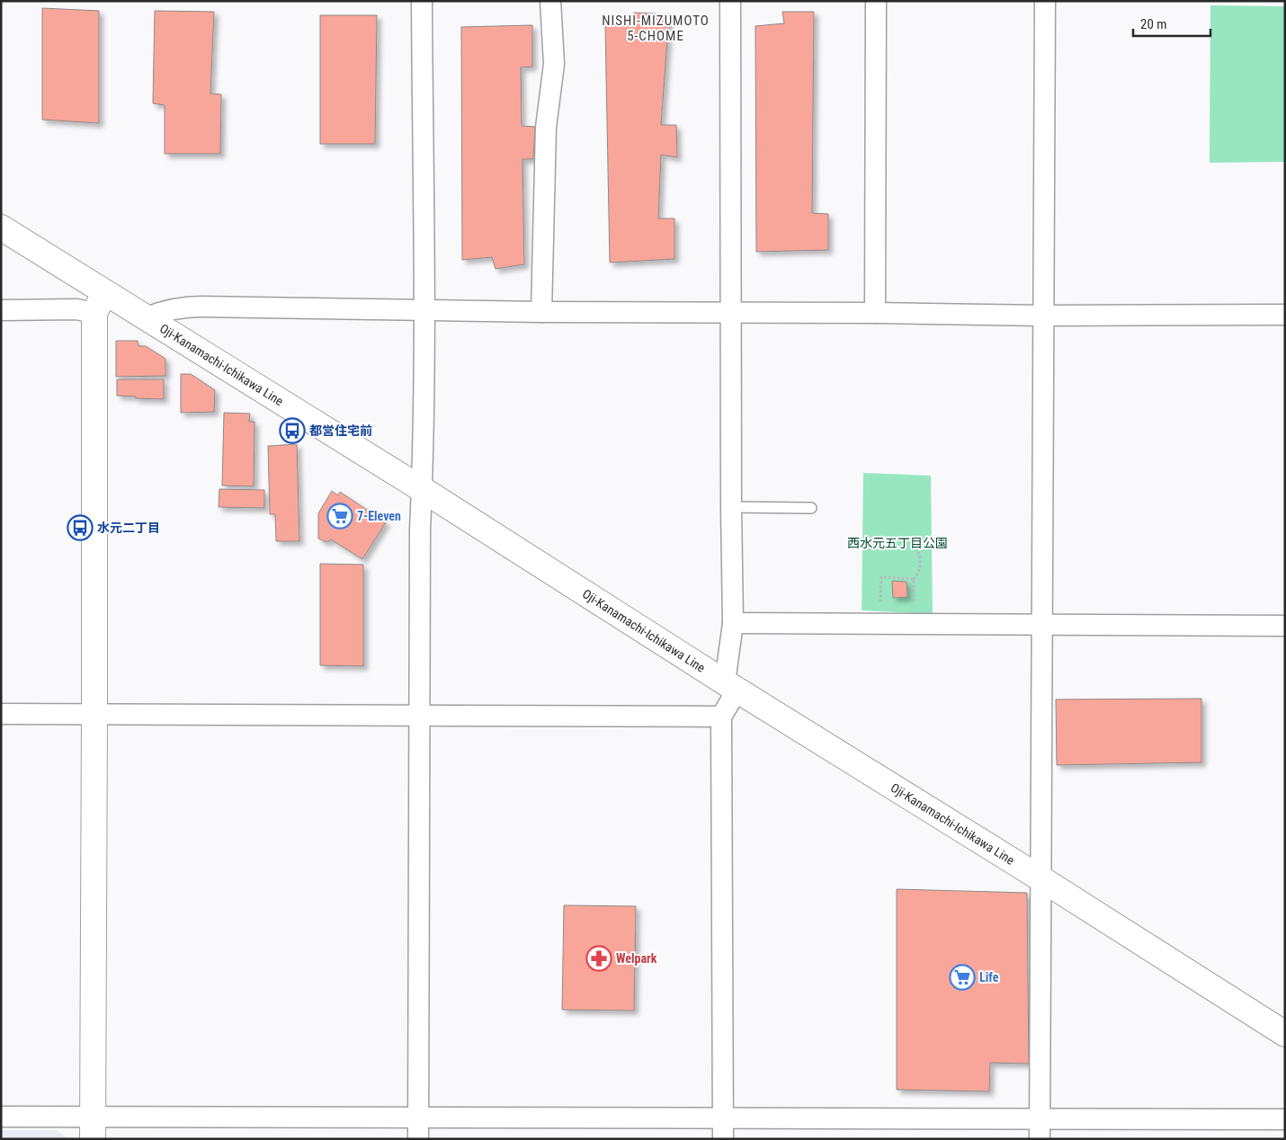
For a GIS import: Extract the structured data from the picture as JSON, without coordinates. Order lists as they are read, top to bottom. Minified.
{"streets":{"main road":["Oji-Kanamachi-Ichikawa Line"]},"districts":["NISHI-MIZUMOTO 5-CHOME"],"parks":["西水元五丁目公園"],"places":{"bus stop":["都営住宅前","水元二丁目"],"supermarket":["7-Eleven","Life"],"pharmacy":["Welpark"]},"scale_bar":"20 m"}
